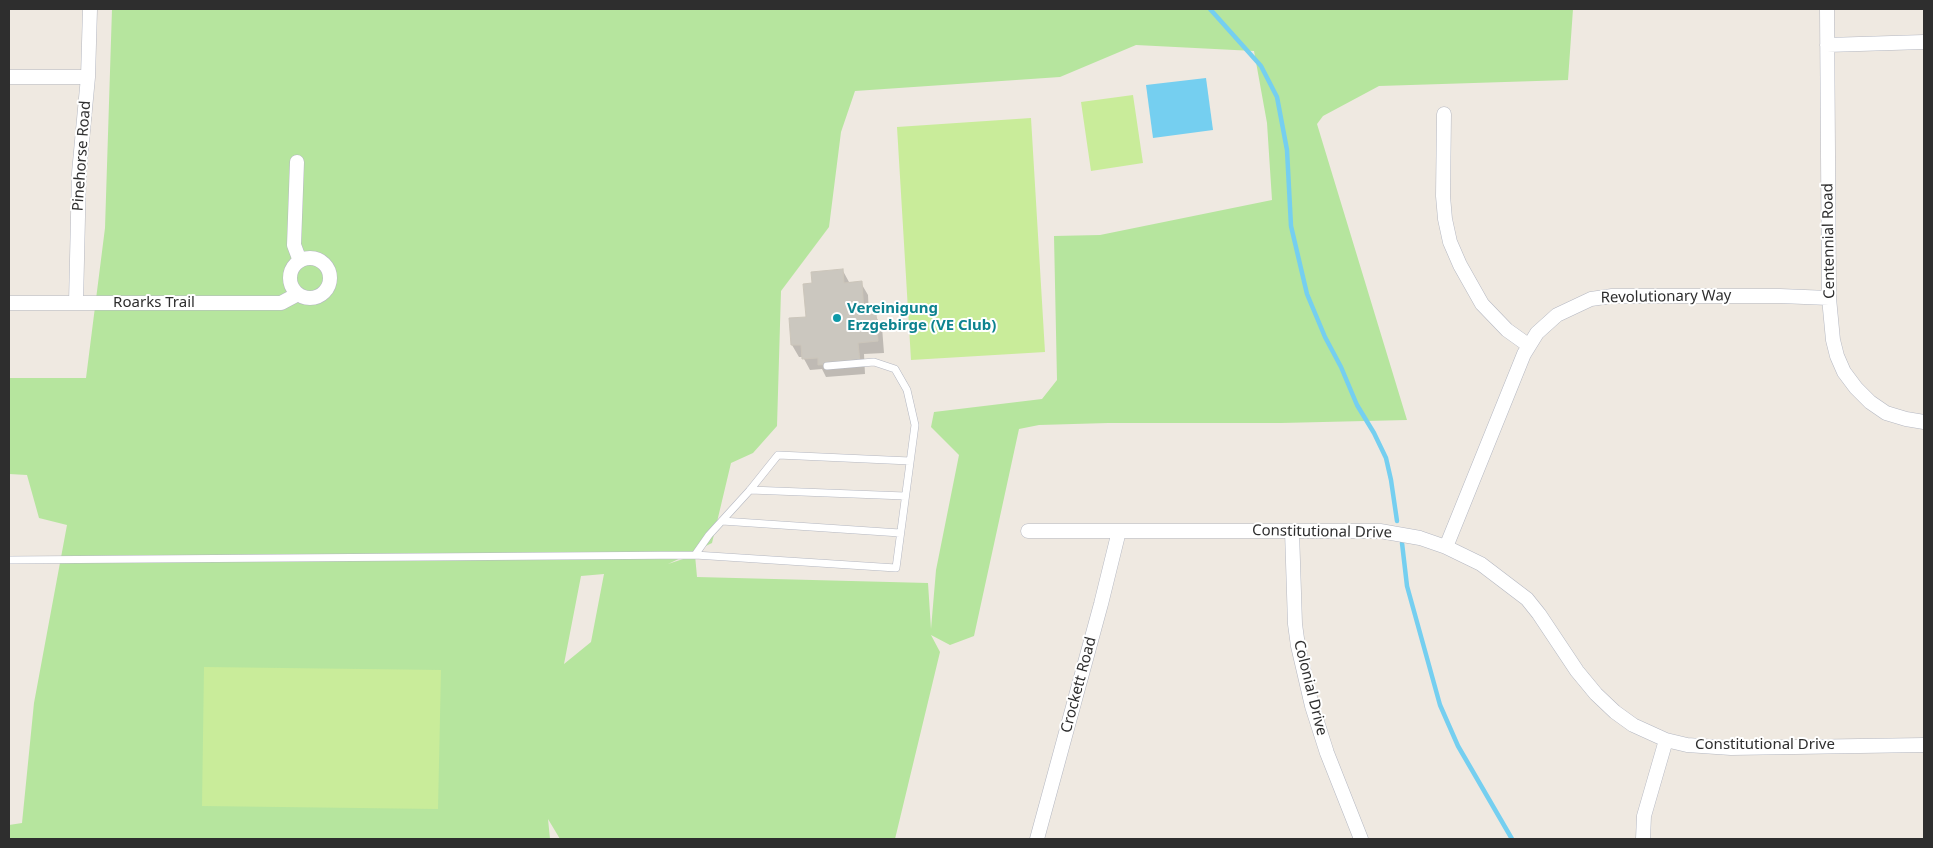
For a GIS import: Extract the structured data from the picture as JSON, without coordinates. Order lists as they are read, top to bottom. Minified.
{"streets":{"street":["Pinehorse Road","Centennial Road","Revolutionary Way","Roarks Trail","Constitutional Drive","Crockett Road","Colonial Drive"]},"crossings":[["Pinehorse Road","Roarks Trail"],["Centennial Road","Revolutionary Way"],["Revolutionary Way","Constitutional Drive"],["Constitutional Drive","Crockett Road"],["Constitutional Drive","Colonial Drive"]],"places":["Vereinigung Erzgebirge (VE Club)"]}
